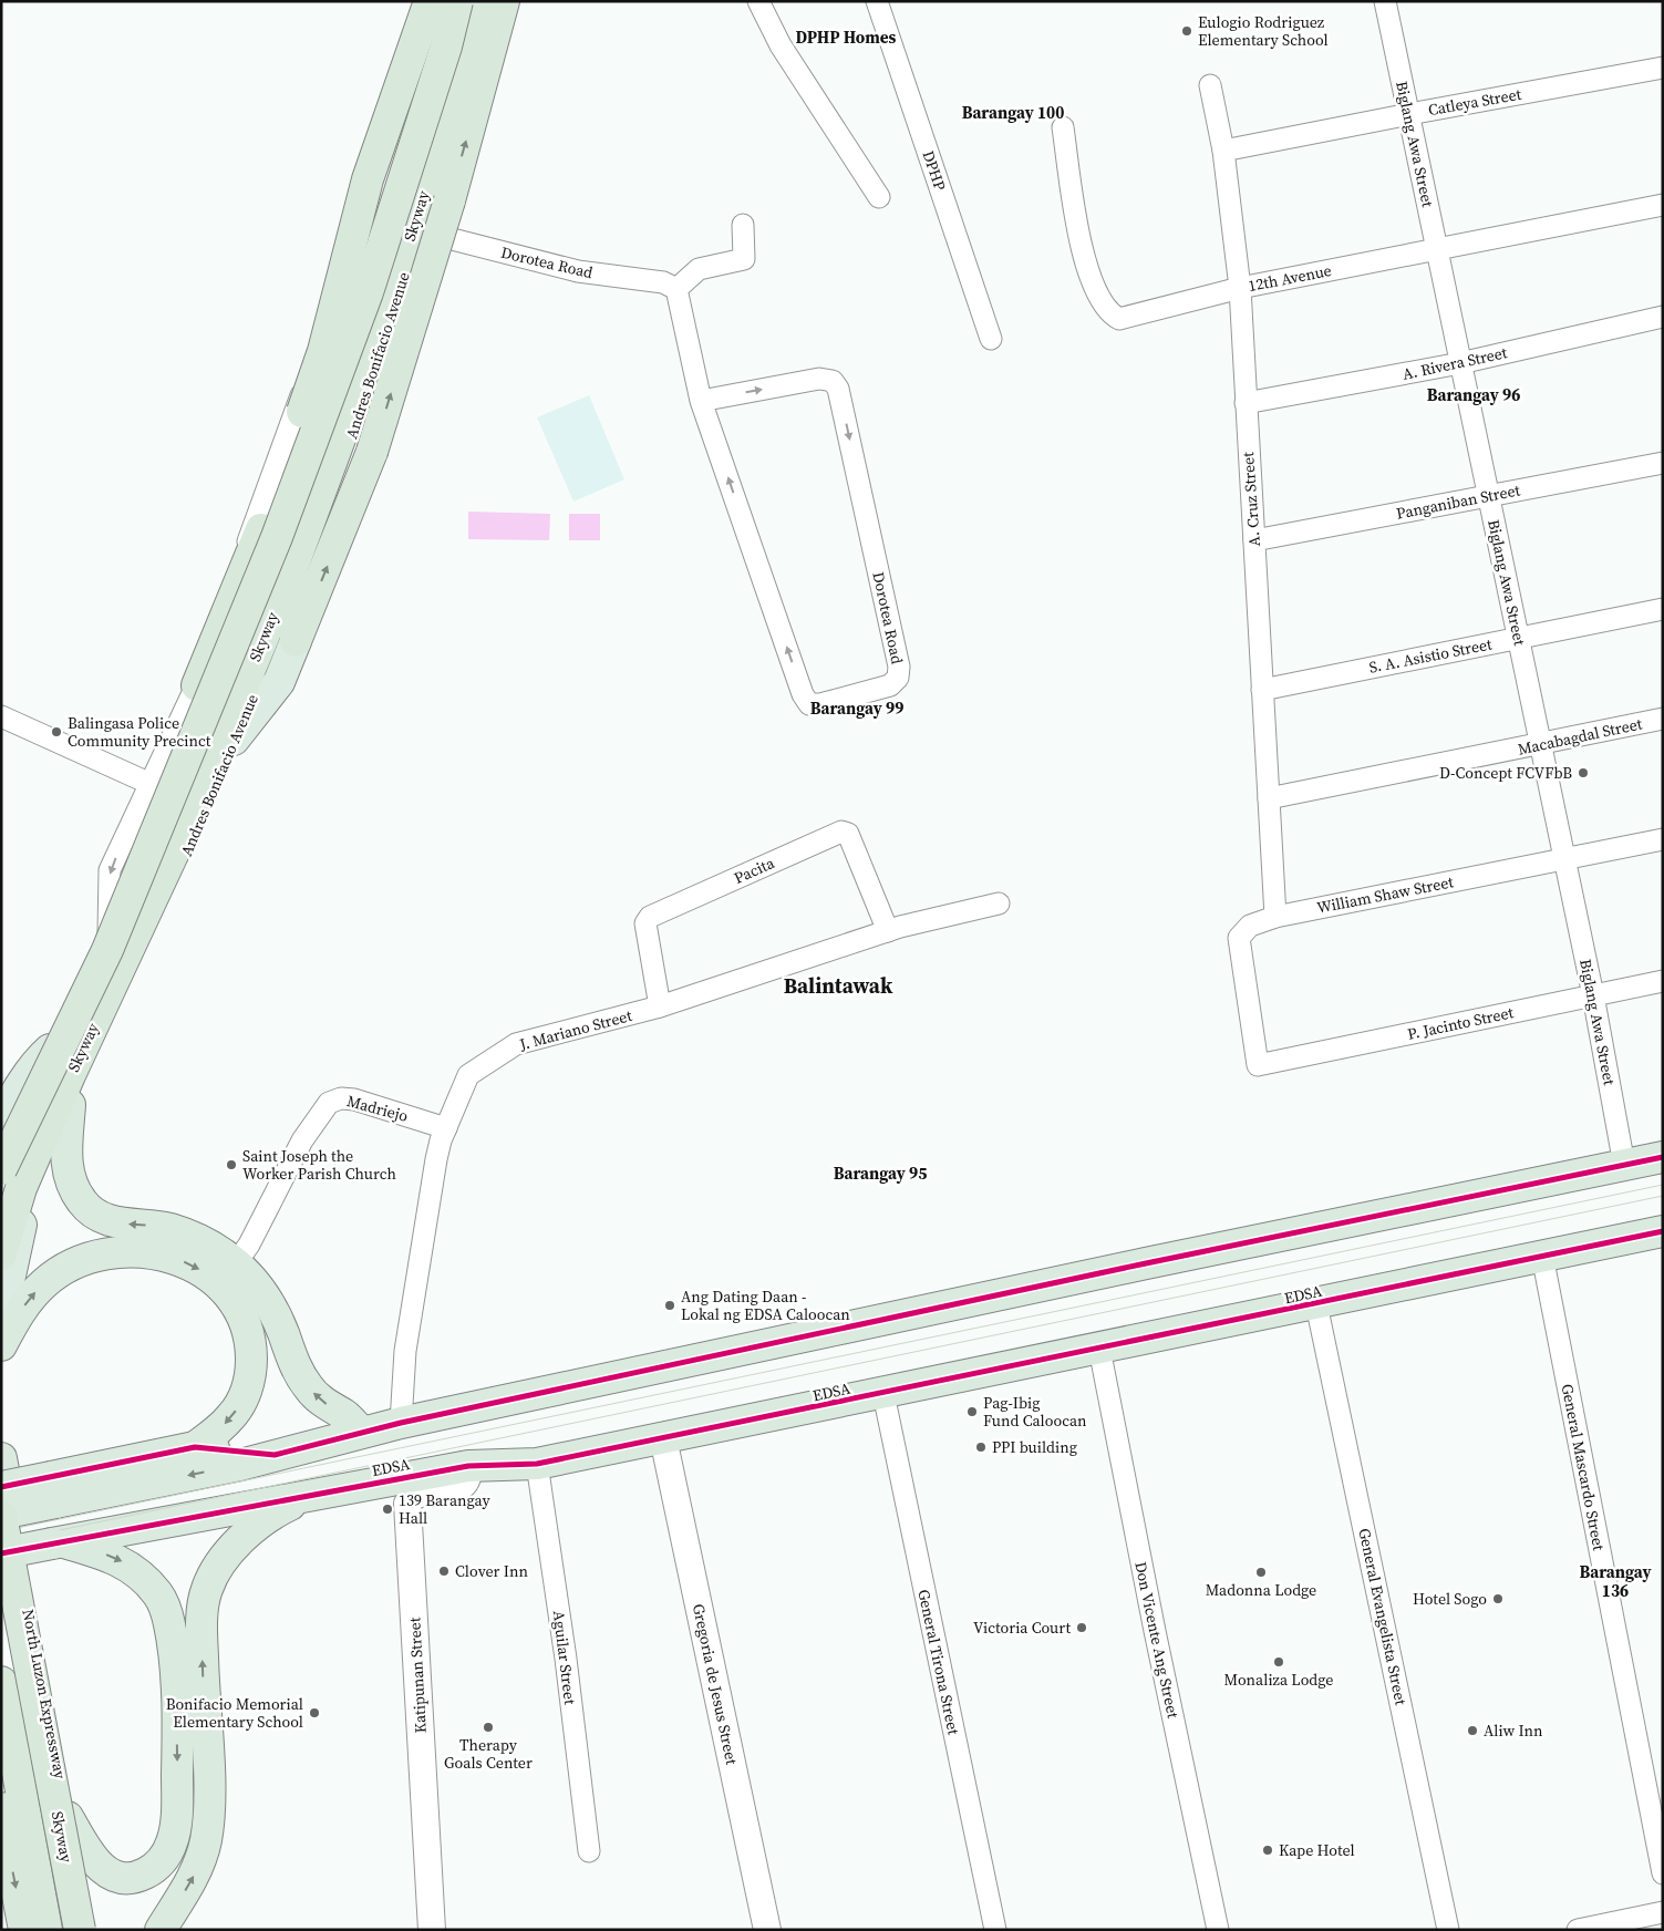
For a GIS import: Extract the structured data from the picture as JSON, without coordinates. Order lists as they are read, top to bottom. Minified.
{"streets":{"highway":["Skyway","EDSA","North Luzon Expressway"],"main road":["Andres Bonifacio Avenue"],"street":["Catleya Street","Biglang Awa Street","DPHP","Dorotea Road","12th Avenue","A. Rivera Street","A. Cruz Street","Panganiban Street","S. A. Asistio Street","Macabagdal Street","Pacita","William Shaw Street","P. Jacinto Street","J. Mariano Street","Madriejo","General Mascardo Street","General Evangelista Street","Don Vicente Ang Street","Aguilar Street","General Tirona Street","Katipunan Street","Gregoria de Jesus Street"]},"crossings":[["Catleya Street","Biglang Awa Street"],["Catleya Street","A. Cruz Street"],["Biglang Awa Street","12th Avenue"],["Biglang Awa Street","A. Rivera Street"],["Biglang Awa Street","Panganiban Street"],["Biglang Awa Street","S. A. Asistio Street"],["Biglang Awa Street","Macabagdal Street"],["Biglang Awa Street","William Shaw Street"],["Biglang Awa Street","P. Jacinto Street"],["Skyway","Andres Bonifacio Avenue"],["Dorotea Road","Andres Bonifacio Avenue"],["12th Avenue","A. Cruz Street"],["A. Rivera Street","A. Cruz Street"],["A. Cruz Street","Panganiban Street"],["A. Cruz Street","S. A. Asistio Street"],["A. Cruz Street","Macabagdal Street"],["A. Cruz Street","William Shaw Street"],["Pacita","J. Mariano Street"],["William Shaw Street","P. Jacinto Street"],["J. Mariano Street","Madriejo"],["EDSA","General Mascardo Street"],["EDSA","General Evangelista Street"],["EDSA","Don Vicente Ang Street"],["EDSA","Aguilar Street"],["EDSA","General Tirona Street"],["EDSA","Katipunan Street"],["EDSA","Gregoria de Jesus Street"]],"districts":["DPHP Homes","Barangay 100","Barangay 96","Barangay 99","Balintawak","Barangay 95","Barangay 136"],"places":["Eulogio Rodriguez Elementary School","Balingasa Police Community Precinct","D-Concept FCVFbB","Saint Joseph the Worker Parish Church","Ang Dating Daan - Lokal ng EDSA Caloocan","Pag-Ibig Fund Caloocan","PPI building","139 Barangay Hall","Clover Inn","Madonna Lodge","Hotel Sogo","Victoria Court","Monaliza Lodge","Bonifacio Memorial Elementary School","Therapy Goals Center","Aliw Inn","Kape Hotel"]}
